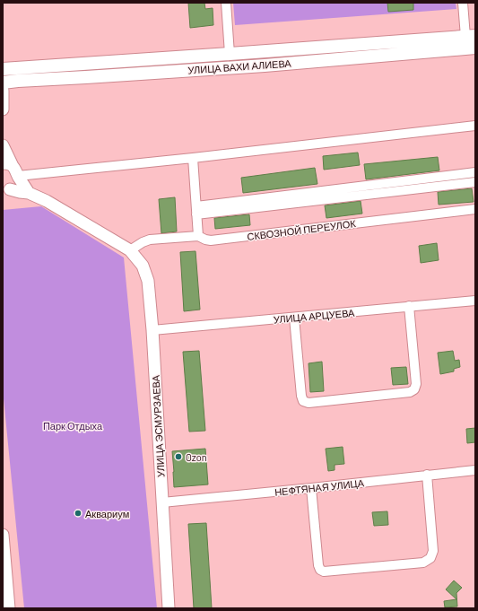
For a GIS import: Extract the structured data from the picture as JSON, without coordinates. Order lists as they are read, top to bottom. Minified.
{"streets":{"main road":["УЛИЦА ВАХИ АЛИЕВА"],"street":["СКВОЗНОЙ ПЕРЕУЛОК","УЛИЦА АРЦУЕВА","УЛИЦА ЭСМУРЗАЕВА","НЕФТЯНАЯ УЛИЦА"]},"crossings":[["СКВОЗНОЙ ПЕРЕУЛОК","УЛИЦА ЭСМУРЗАЕВА"],["УЛИЦА АРЦУЕВА","УЛИЦА ЭСМУРЗАЕВА"],["УЛИЦА ЭСМУРЗАЕВА","НЕФТЯНАЯ УЛИЦА"]],"parks":["Парк Отдыха"],"places":["Ozon","Аквариум"]}
